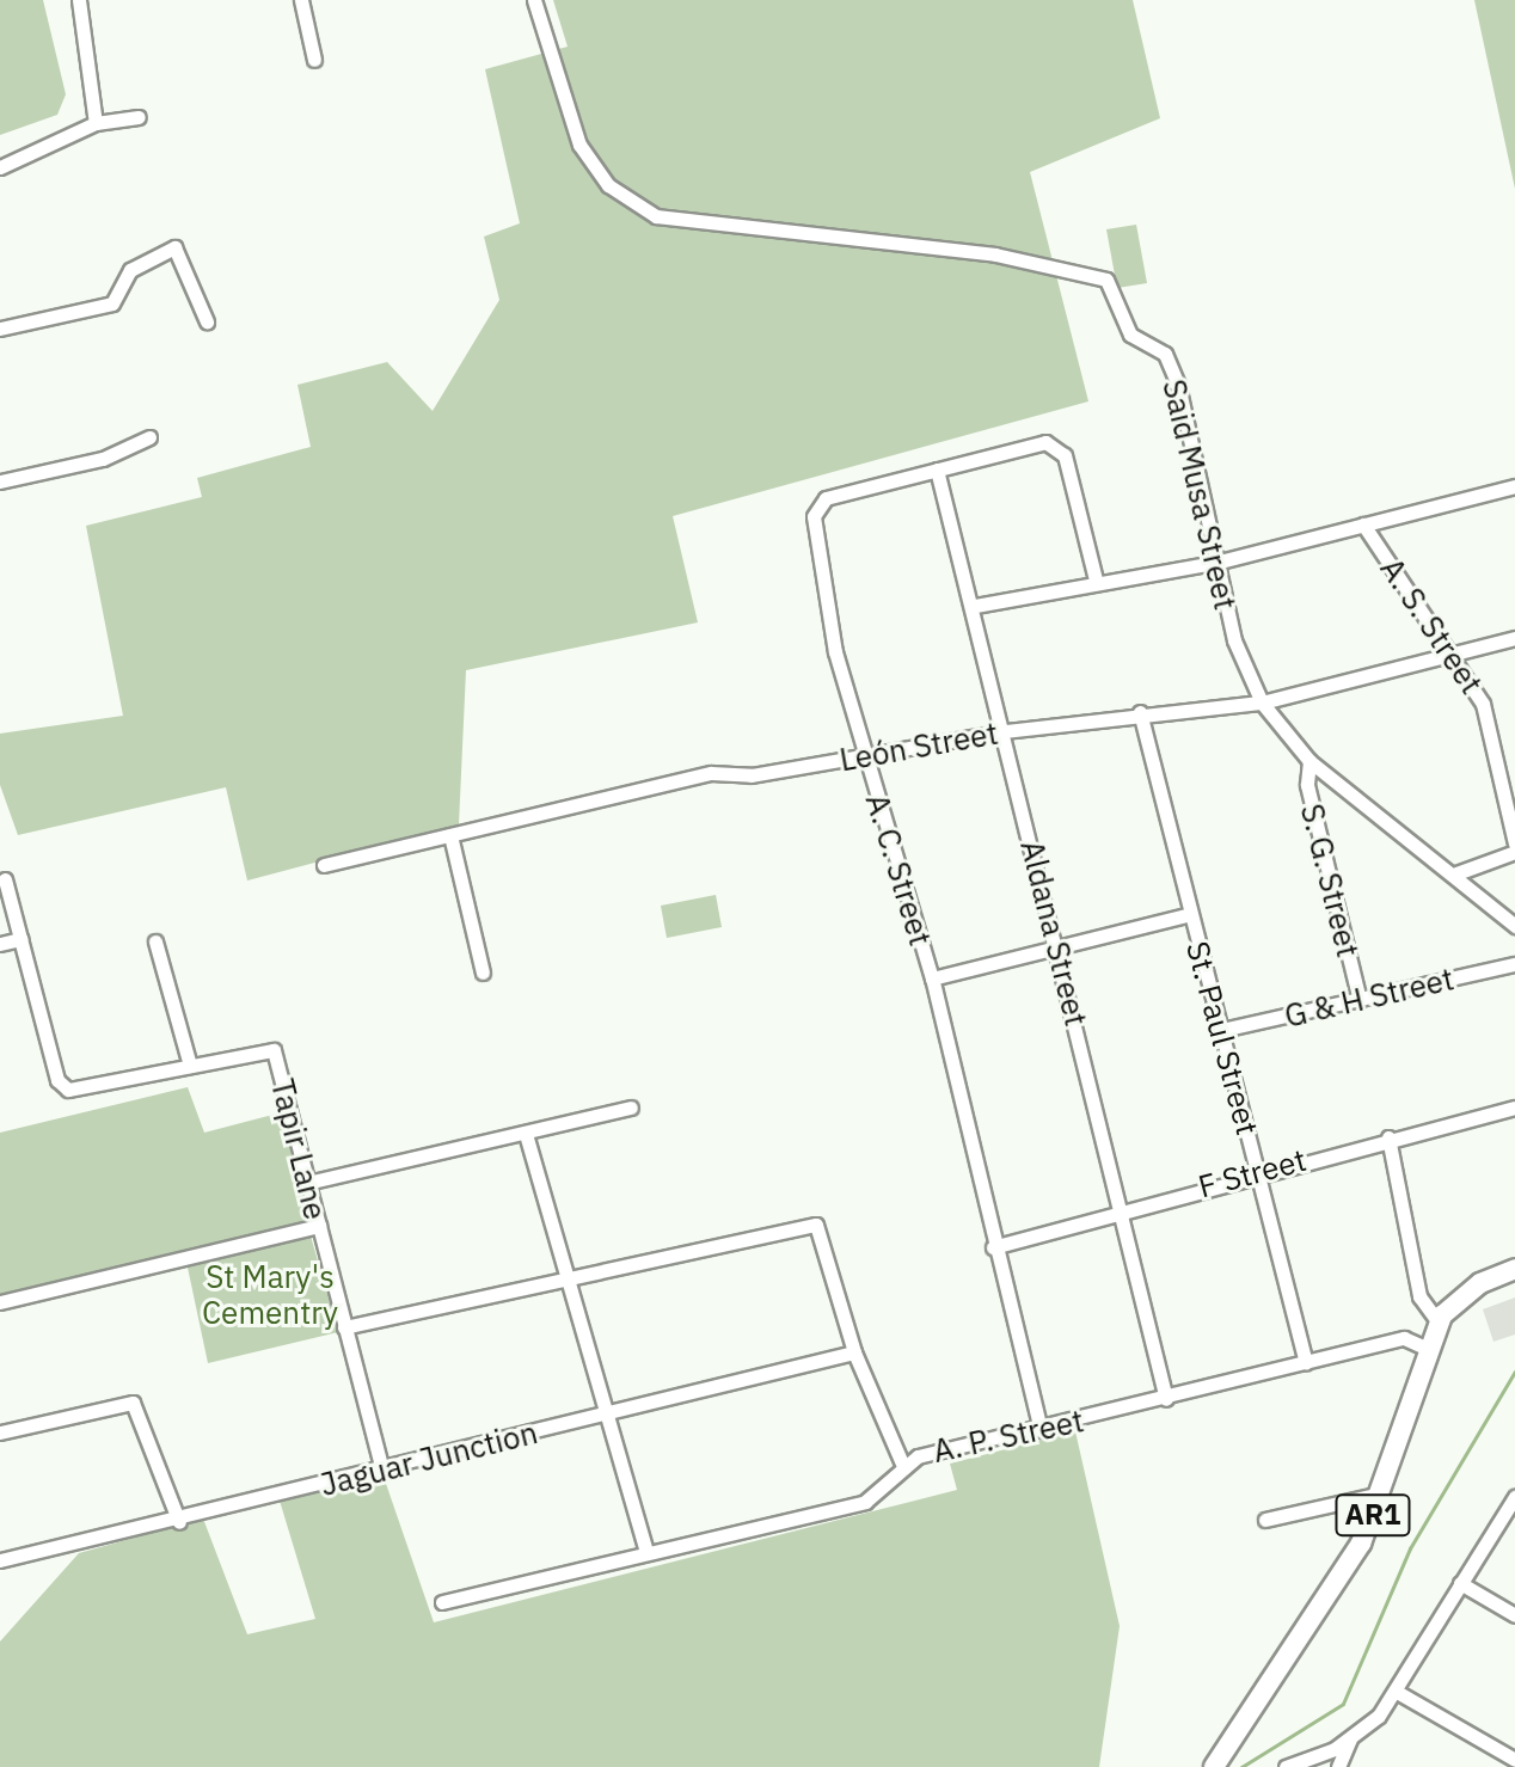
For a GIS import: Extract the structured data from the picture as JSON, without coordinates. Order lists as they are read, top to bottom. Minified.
{"streets":{"highway":["AR1"],"street":["Said Musa Street","A. S. Street","León Street","A. C. Street","S. G. Street","Aldana Street","G & H Street","St. Paul Street","Tapir Lane","F Street","A. P. Street","Jaguar Junction"]},"crossings":[["Said Musa Street","León Street"],["Said Musa Street","S. G. Street"],["A. S. Street","León Street"],["León Street","A. C. Street"],["León Street","Aldana Street"],["León Street","St. Paul Street"],["A. C. Street","Aldana Street"],["A. C. Street","F Street"],["A. C. Street","A. P. Street"],["S. G. Street","G & H Street"],["Aldana Street","F Street"],["Aldana Street","A. P. Street"],["G & H Street","St. Paul Street"],["St. Paul Street","F Street"],["St. Paul Street","A. P. Street"],["Tapir Lane","Jaguar Junction"],["A. P. Street","AR1"]],"parks":["St Mary's Cementry"]}
